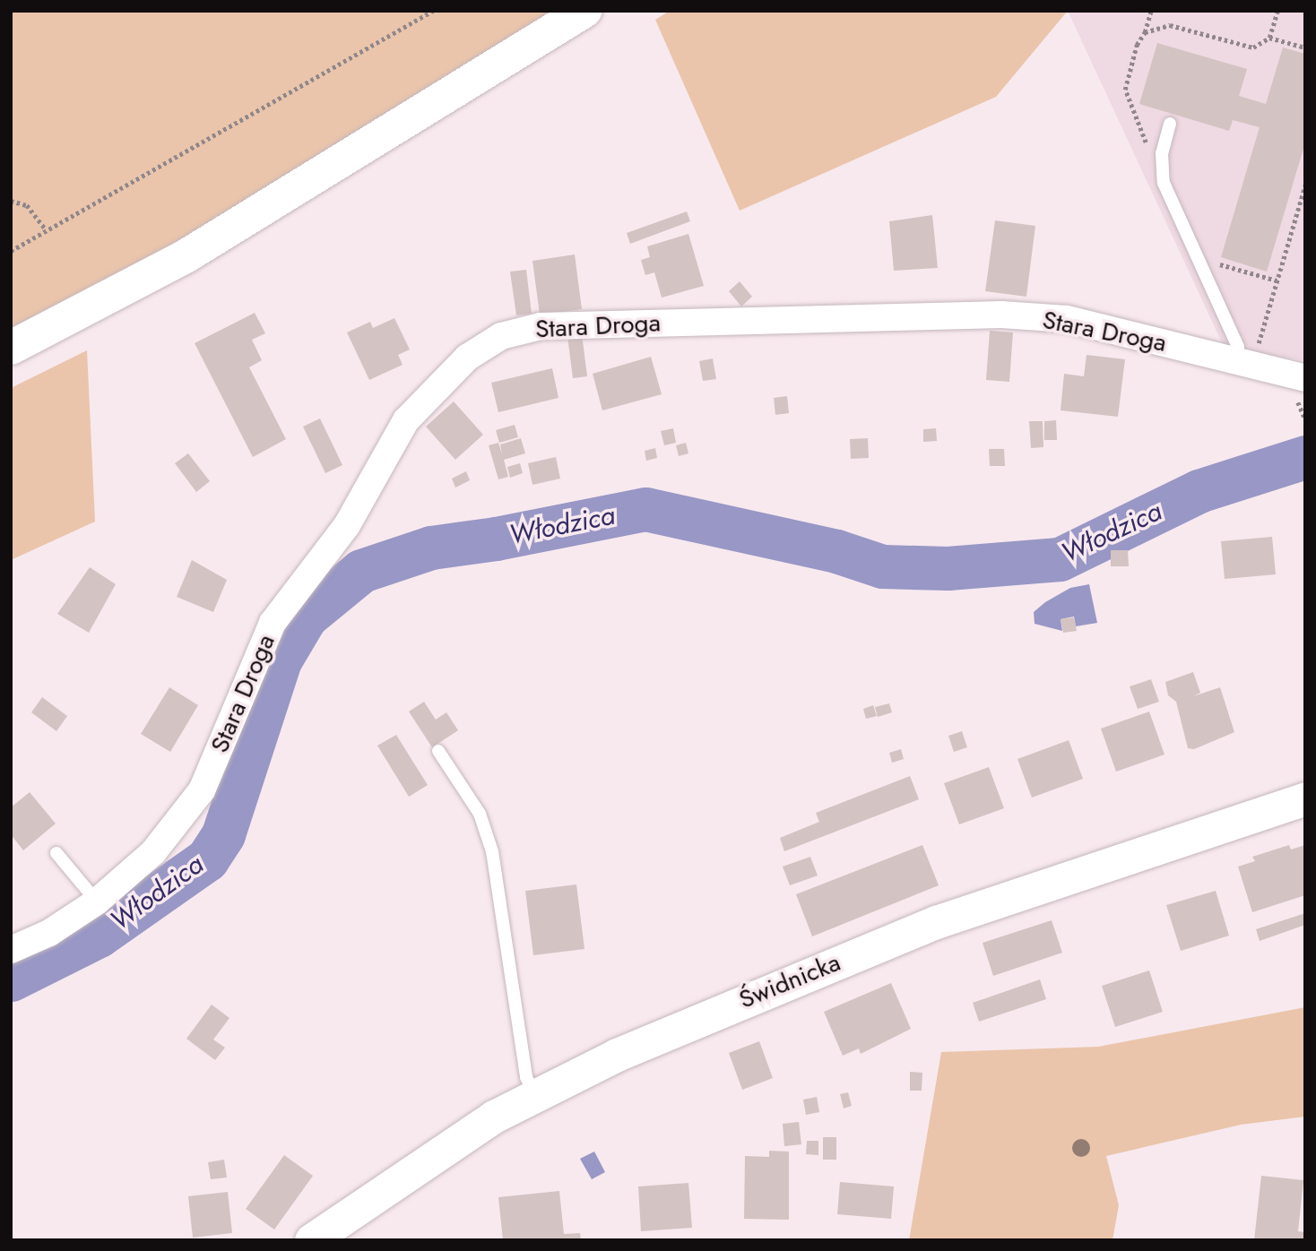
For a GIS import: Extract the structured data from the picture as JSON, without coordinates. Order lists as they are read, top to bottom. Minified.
{"streets":{"street":["Stara Droga","Świdnicka"]},"water":["Włodzica"]}
